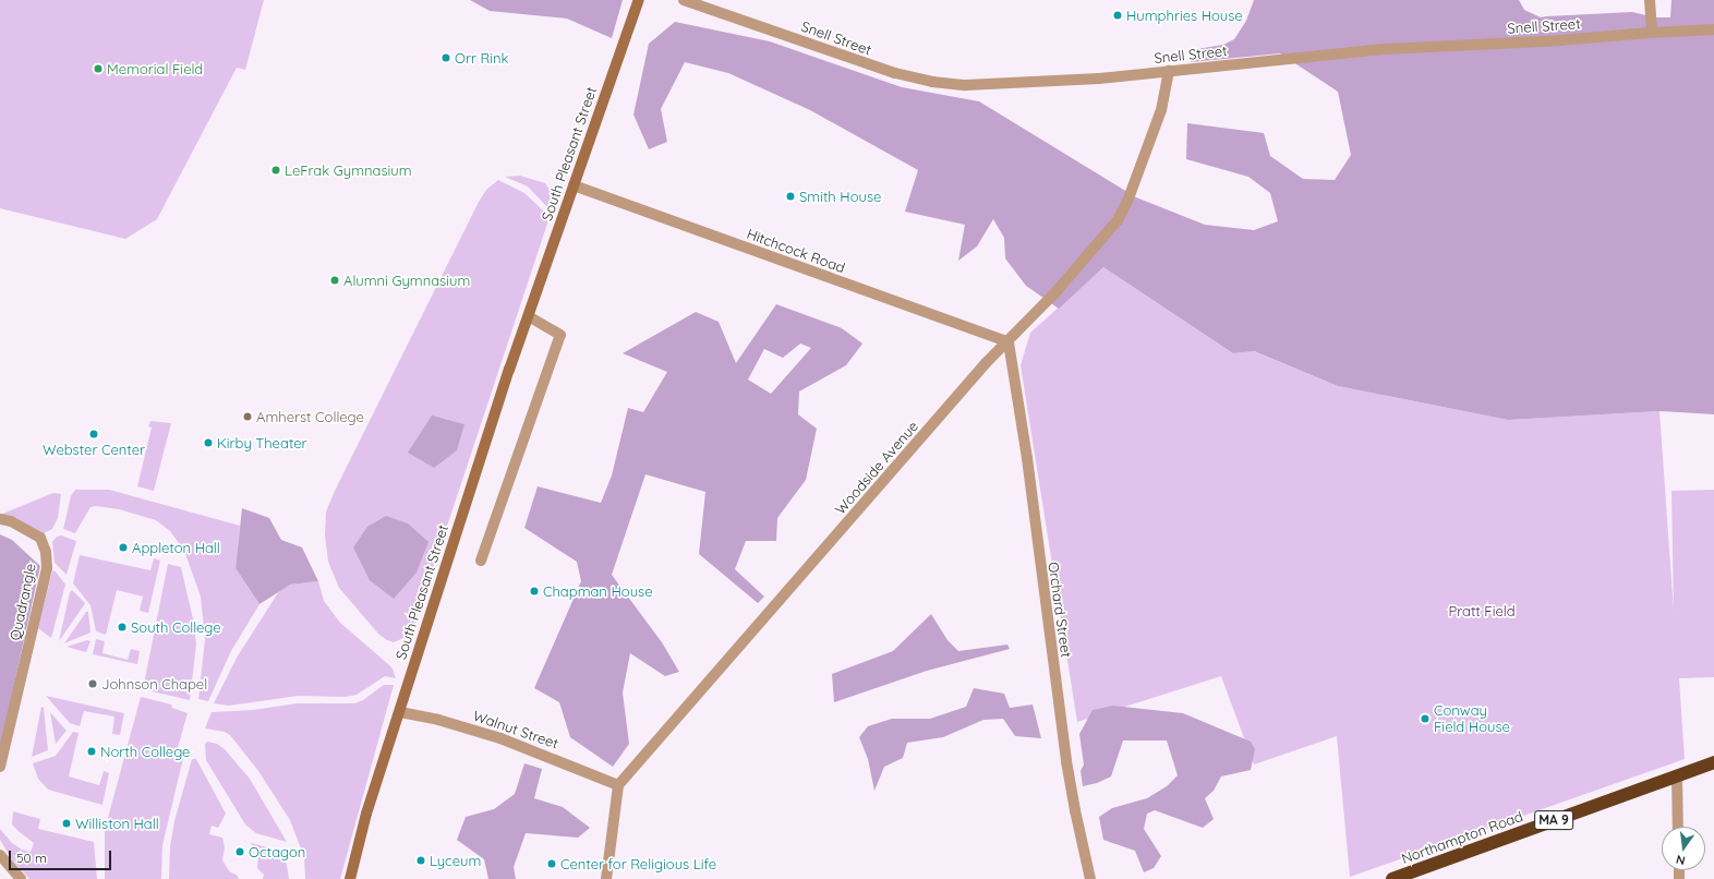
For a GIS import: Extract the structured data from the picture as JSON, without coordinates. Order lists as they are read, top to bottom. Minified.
{"streets":{"highway":["MA 9","Northampton Road"],"main road":["South Pleasant Street"],"street":["Snell Street","Hitchcock Road","Woodside Avenue","Quadrangle","Orchard Street","Walnut Street"]},"crossings":[["Snell Street","Woodside Avenue"],["South Pleasant Street","Hitchcock Road"],["South Pleasant Street","Walnut Street"],["Hitchcock Road","Woodside Avenue"],["Hitchcock Road","Orchard Street"],["Woodside Avenue","Orchard Street"],["Woodside Avenue","Walnut Street"]],"parks":["Pratt Field"],"places":["Humphries House","Orr Rink","Memorial Field","LeFrak Gymnasium","Smith House","Alumni Gymnasium","Amherst College","Webster Center","Kirby Theater","Appleton Hall","Chapman House","South College","Johnson Chapel","Conway Field House","North College","Williston Hall","Octagon","Lyceum","Center for Religious Life"],"scale_bar":"50 m","north":"bottom"}
